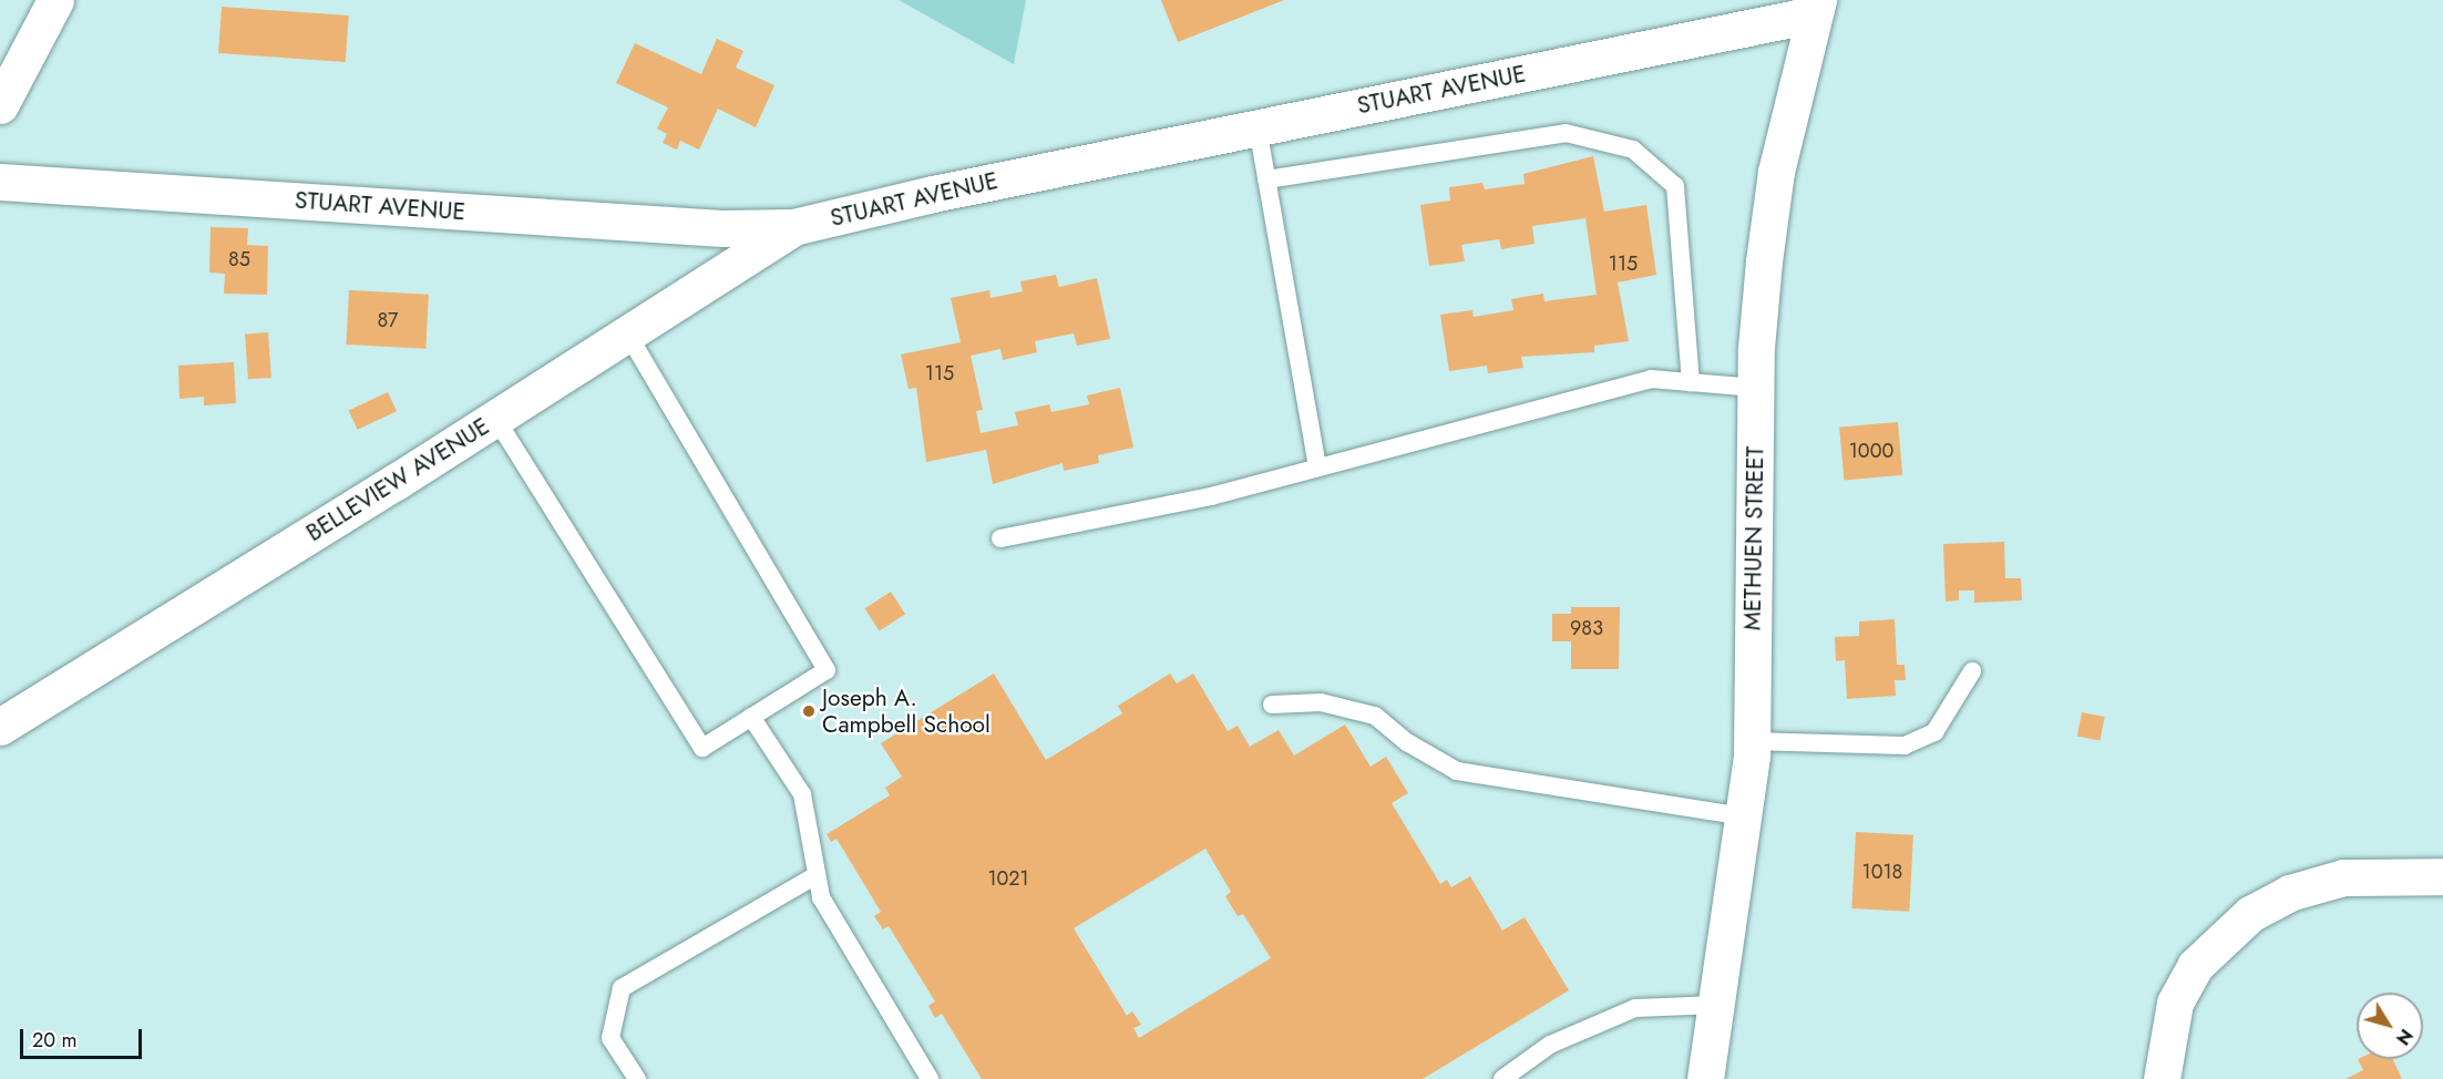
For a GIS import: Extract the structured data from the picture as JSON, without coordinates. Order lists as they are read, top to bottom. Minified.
{"streets":{"street":["STUART AVENUE","BELLEVIEW AVENUE","METHUEN STREET"]},"crossings":[["STUART AVENUE","BELLEVIEW AVENUE"],["STUART AVENUE","METHUEN STREET"]],"places":["Joseph A. Campbell School"],"house_numbers":["85","115","87","115","1000","983","1018","1021"],"scale_bar":"20 m","north":"bottom right"}
